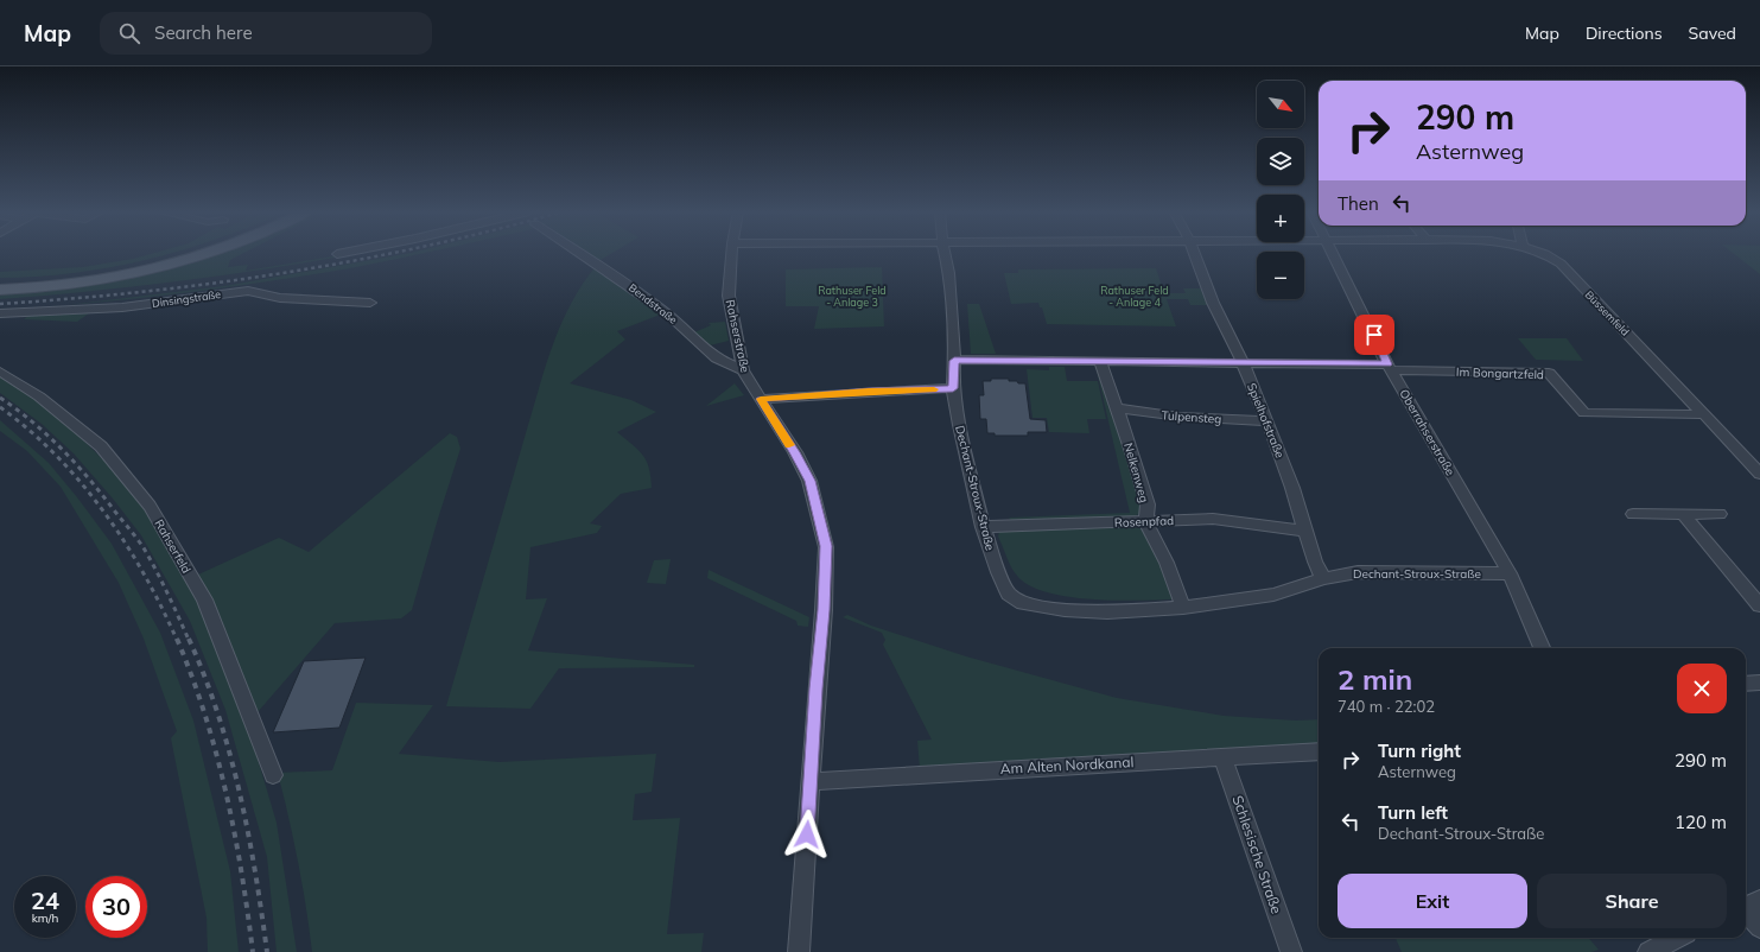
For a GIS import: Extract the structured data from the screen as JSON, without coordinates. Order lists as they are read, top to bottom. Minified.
{"streets":{"street":["Dinsingstraße","Bendstraße","Büssemfeld","Rahserstraße","Im Bongartzfeld","Tulpensteg","Spielhofstraße","Oberrahserstraße","Nelkenweg","Dechant-Stroux-Straße","Rosenpfad","Rahserfeld","Am Alten Nordkanal","Schlesische Straße"]},"crossings":[["Bendstraße","Rahserstraße"],["Büssemfeld","Im Bongartzfeld"],["Rahserstraße","Am Alten Nordkanal"],["Im Bongartzfeld","Spielhofstraße"],["Im Bongartzfeld","Oberrahserstraße"],["Im Bongartzfeld","Nelkenweg"],["Im Bongartzfeld","Dechant-Stroux-Straße"],["Tulpensteg","Spielhofstraße"],["Tulpensteg","Nelkenweg"],["Spielhofstraße","Dechant-Stroux-Straße"],["Spielhofstraße","Rosenpfad"],["Oberrahserstraße","Dechant-Stroux-Straße"],["Nelkenweg","Dechant-Stroux-Straße"],["Nelkenweg","Rosenpfad"],["Dechant-Stroux-Straße","Rosenpfad"],["Am Alten Nordkanal","Schlesische Straße"]],"parks":["Rathuser Feld - Anlage 3","Rathuser Feld - Anlage 4"],"north":"bottom right","page":{"header":"Map","search":"Search here","nav":["Map","Directions","Saved"],"map_buttons":["+","−"],"turn":["290 m","Asternweg"],"then":"Then","heading":["2 min","740 m · 22:02"],"list":[{"name":"Turn right","note":"Asternweg","value":"290 m"},{"name":"Turn left","note":"Dechant-Stroux-Straße","value":"120 m"}],"buttons":["Exit","Share"],"speed":"24 km/h","limit":"30"}}
